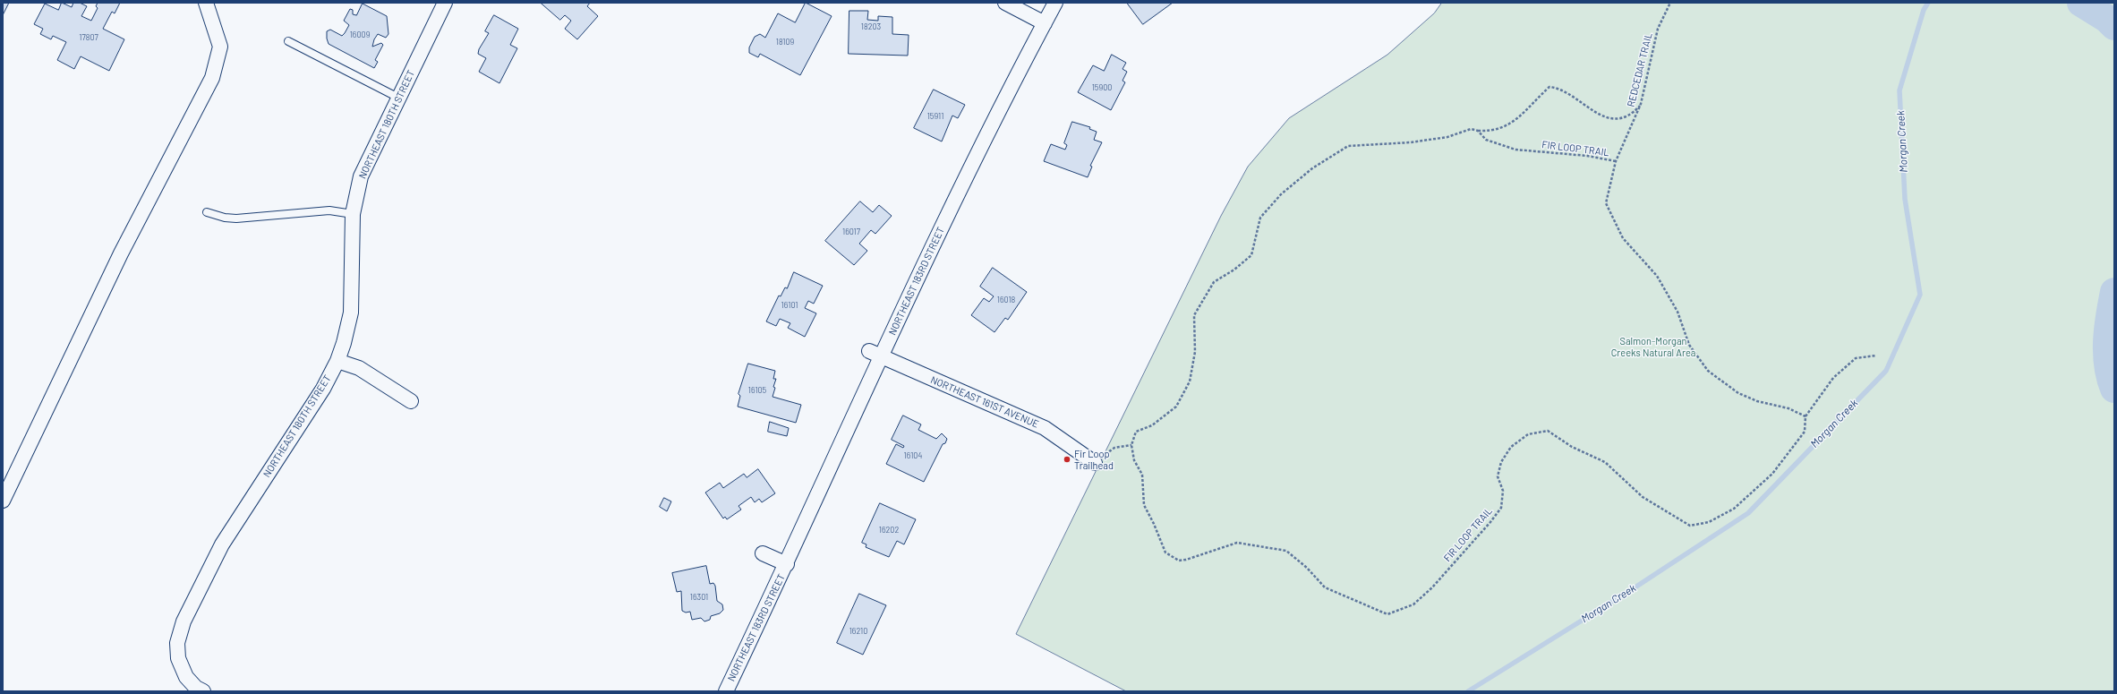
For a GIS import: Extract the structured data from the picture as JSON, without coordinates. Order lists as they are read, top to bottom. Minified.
{"streets":{"street":["NORTHEAST 180TH STREET","NORTHEAST 183RD STREET","NORTHEAST 161ST AVENUE"],"path":["REDCEDAR TRAIL","FIR LOOP TRAIL"]},"crossings":[["REDCEDAR TRAIL","FIR LOOP TRAIL"],["NORTHEAST 183RD STREET","NORTHEAST 161ST AVENUE"]],"water":["Morgan Creek"],"parks":["Salmon-Morgan Creeks Natural Area"],"places":["Fir Loop Trailhead"],"house_numbers":["18203","16009","17807","18109","15900","15911","16017","16018","16101","16105","16104","16202","16301","16210"]}
